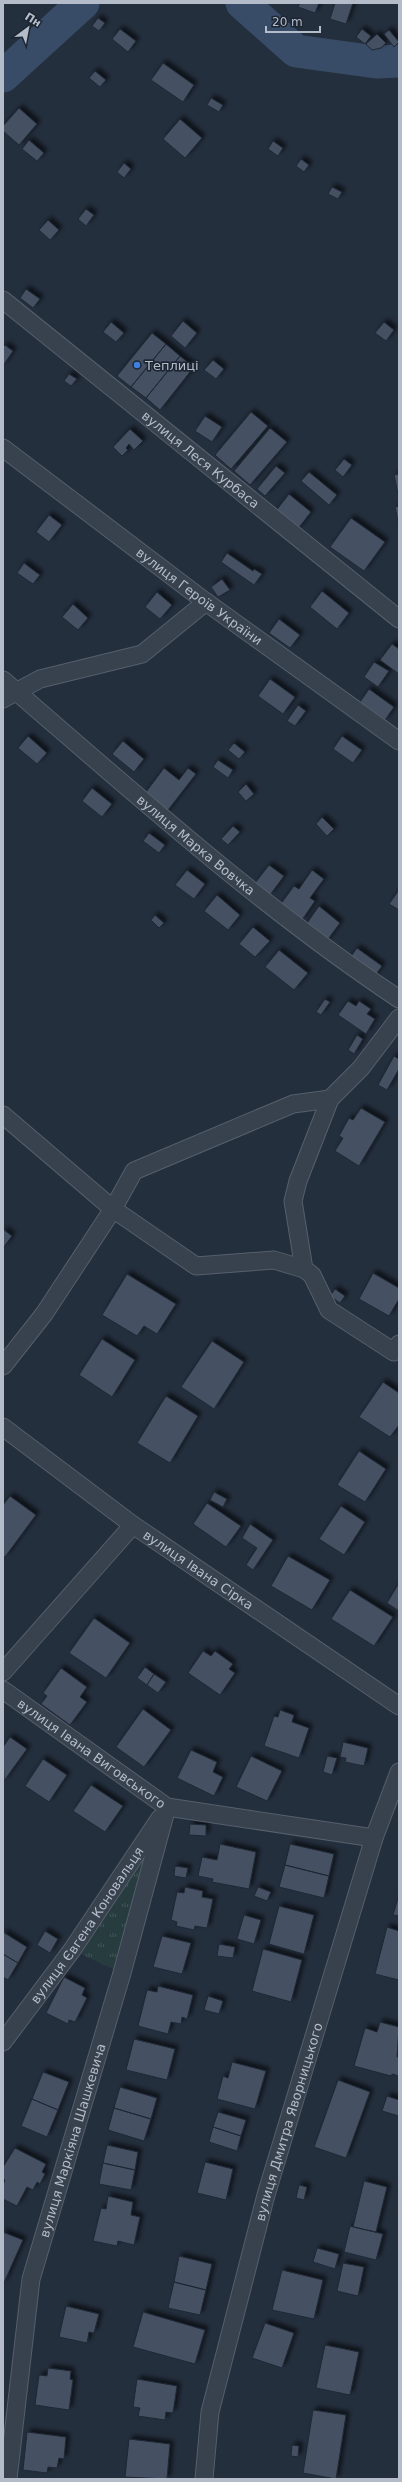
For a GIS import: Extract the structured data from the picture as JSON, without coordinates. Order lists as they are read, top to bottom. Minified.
{"streets":{"street":["вулиця Леся Курбаса","вулиця Героїв України","вулиця Марка Вовчка","вулиця Івана Сірка","вулиця Івана Виговського","вулиця Євгена Коновальця","вулиця Дмитра Яворницького","вулиця Маркіяна Шашкевича"]},"crossings":[["вулиця Івана Виговського","вулиця Євгена Коновальця"],["вулиця Івана Виговського","вулиця Дмитра Яворницького"],["вулиця Івана Виговського","вулиця Маркіяна Шашкевича"],["вулиця Євгена Коновальця","вулиця Маркіяна Шашкевича"]],"places":["Теплиці"],"scale_bar":"20 m","north":"top right"}
